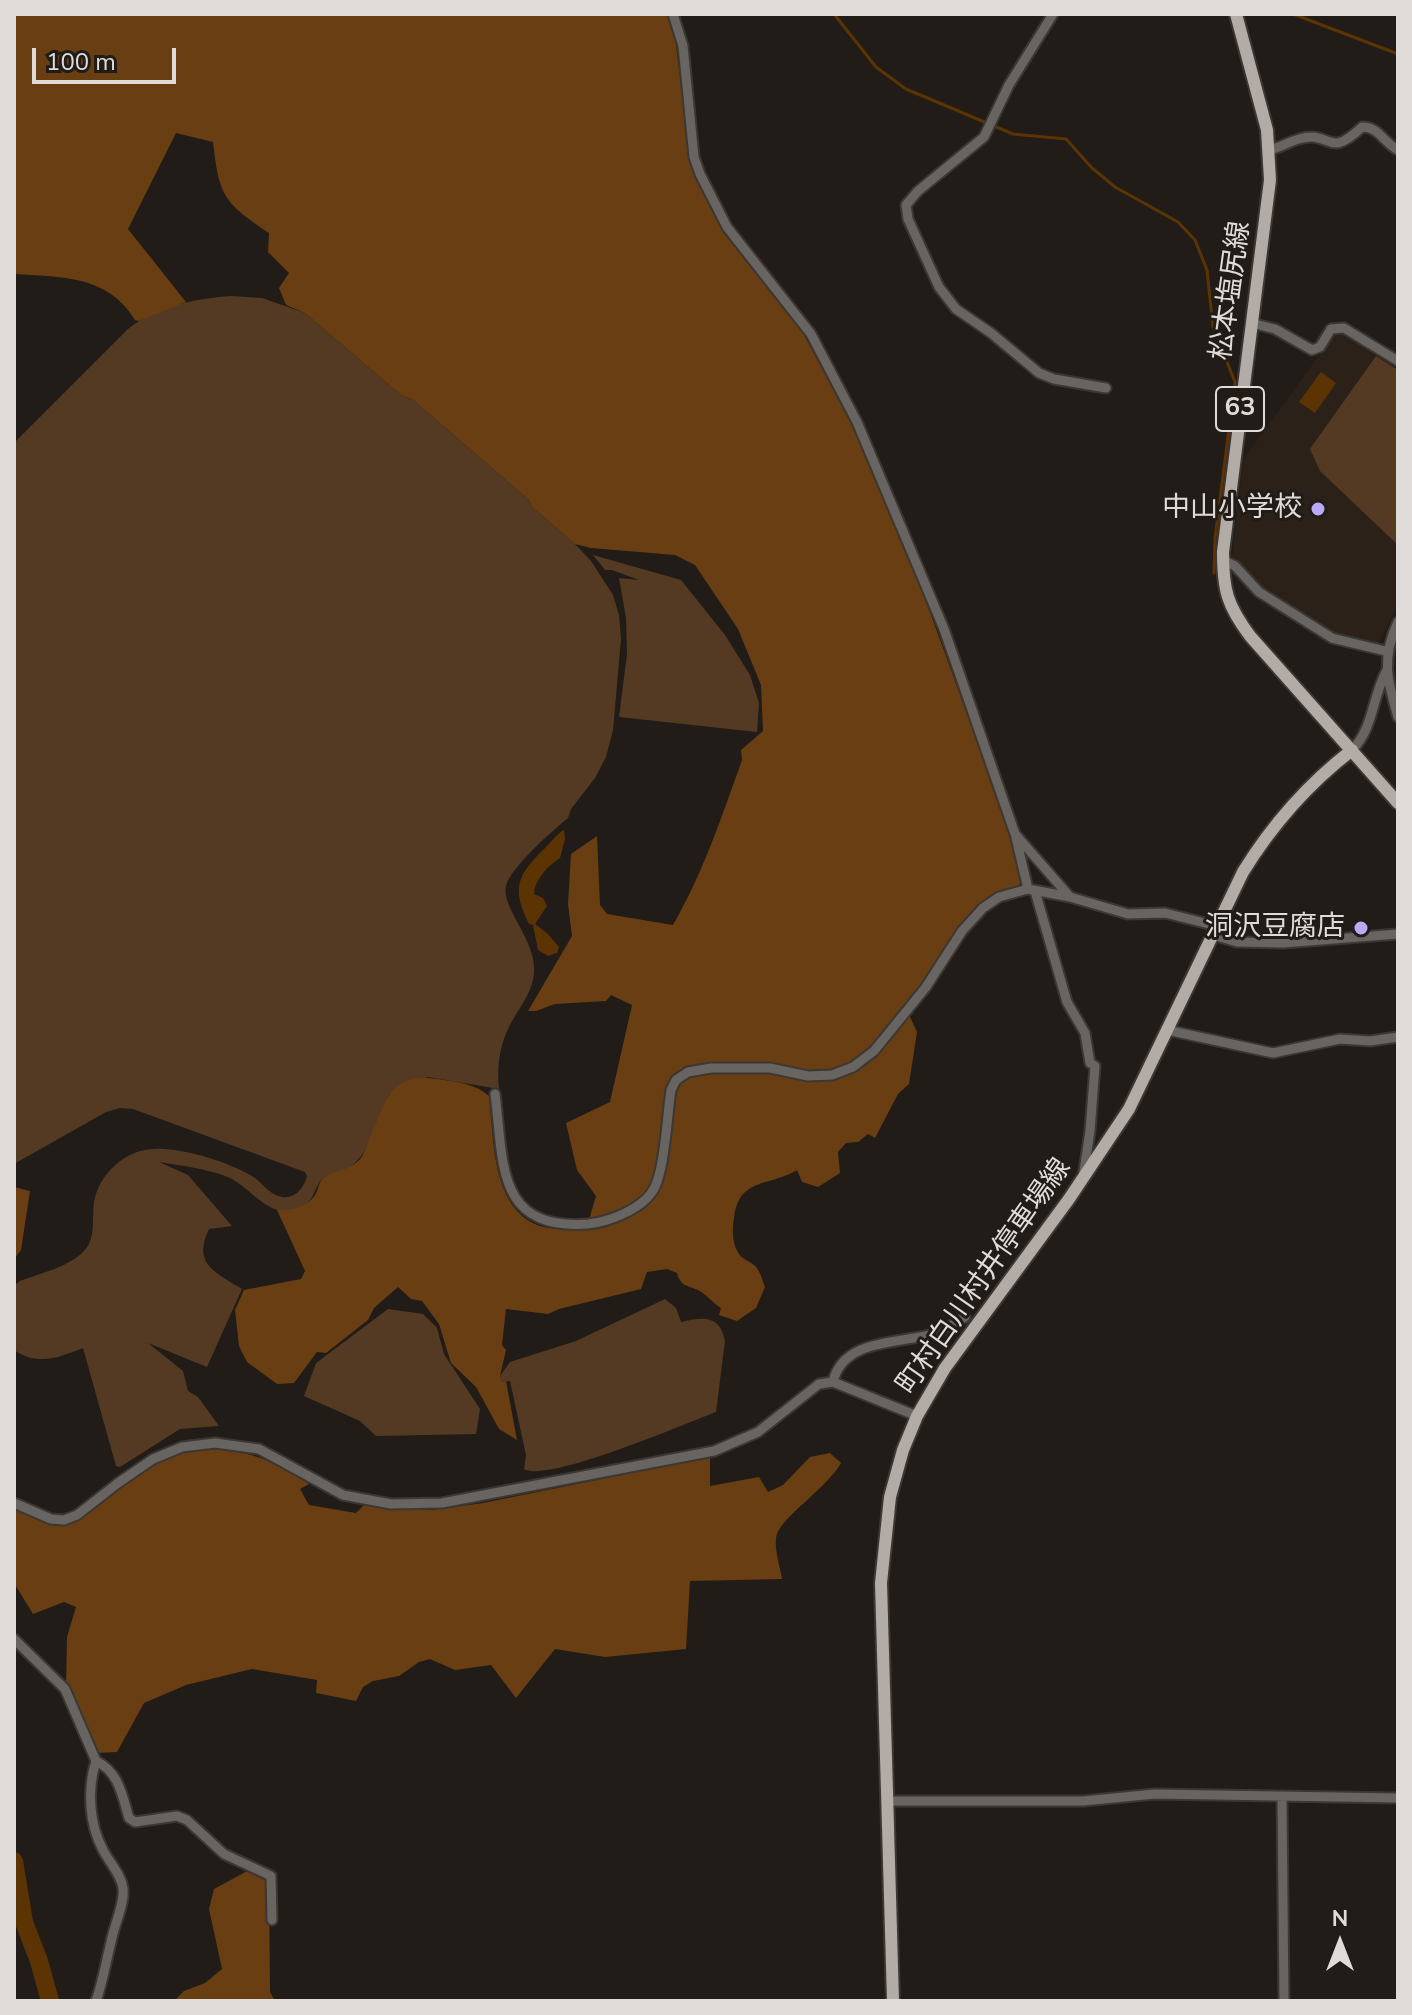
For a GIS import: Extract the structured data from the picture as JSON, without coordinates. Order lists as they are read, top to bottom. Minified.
{"streets":{"main road":["松本塩尻線","63","町村白川村井停車場線"]},"crossings":[["松本塩尻線","町村白川村井停車場線"]],"places":["中山小学校","洞沢豆腐店"],"scale_bar":"100 m","north":"top"}
